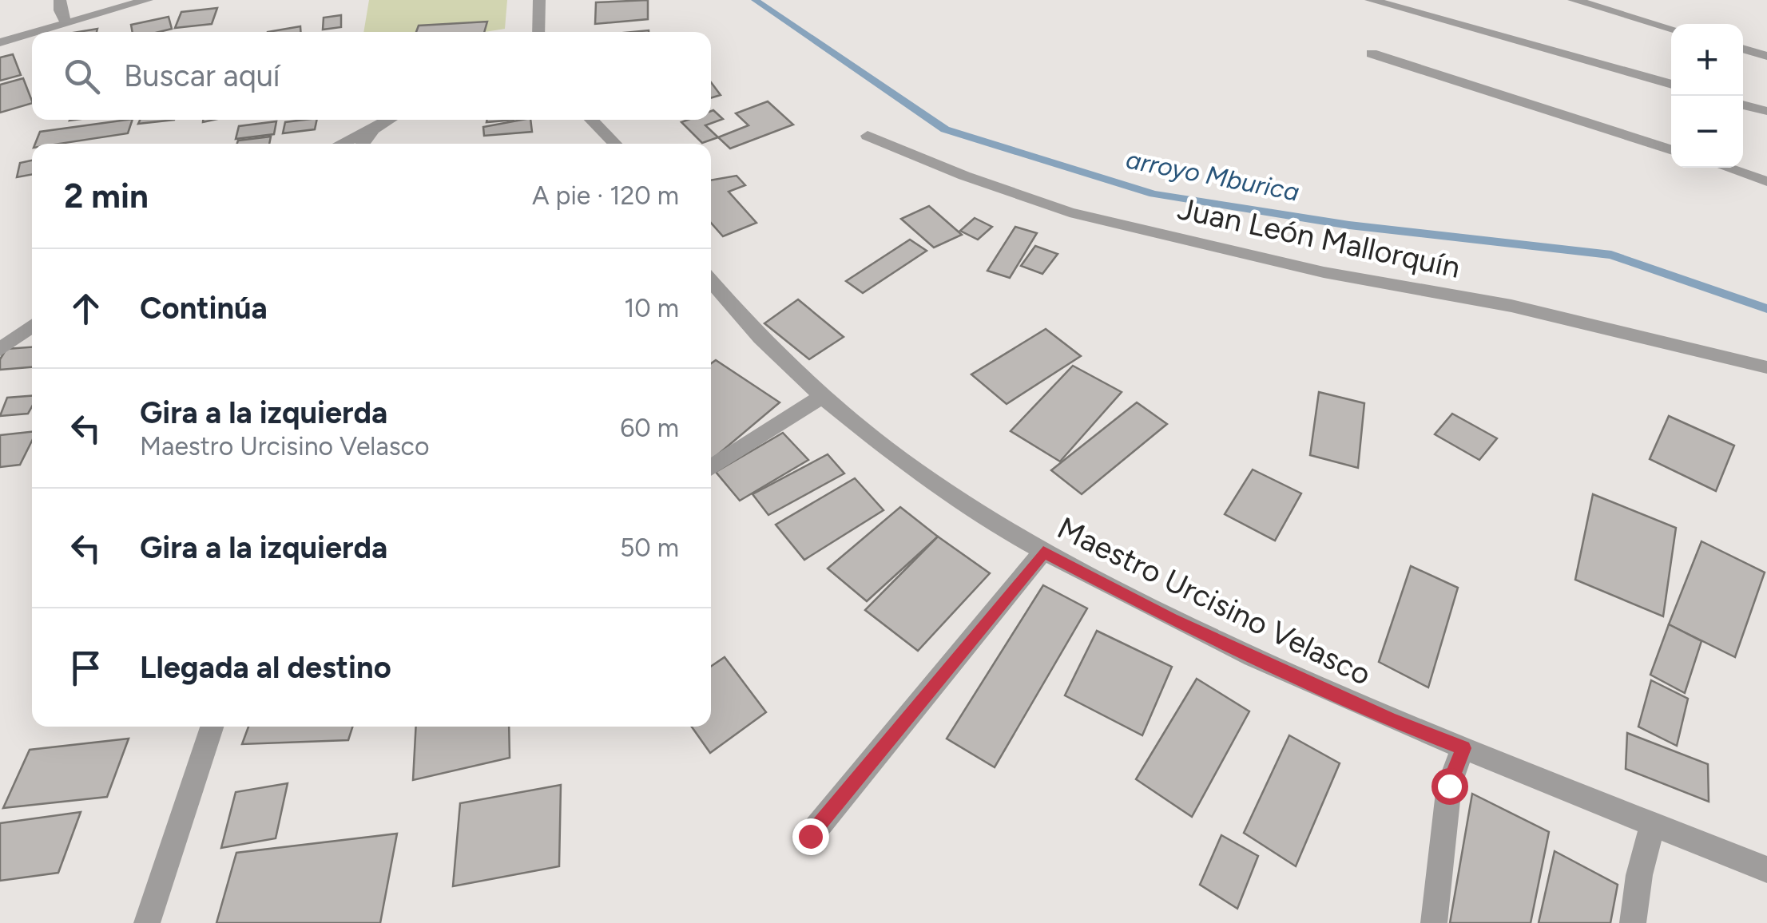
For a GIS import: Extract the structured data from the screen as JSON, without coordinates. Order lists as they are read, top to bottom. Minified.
{"streets":{"street":["Juan León Mallorquín","Maestro Urcisino Velasco"]},"water":["arroyo Mburica"],"page":{"map_buttons":["+","−"],"search":"Buscar aquí","heading":["2 min","A pie · 120 m"],"list":[["Continúa","10 m"],["Gira a la izquierda","Maestro Urcisino Velasco","60 m"],["Gira a la izquierda","50 m"],"Llegada al destino"]}}
